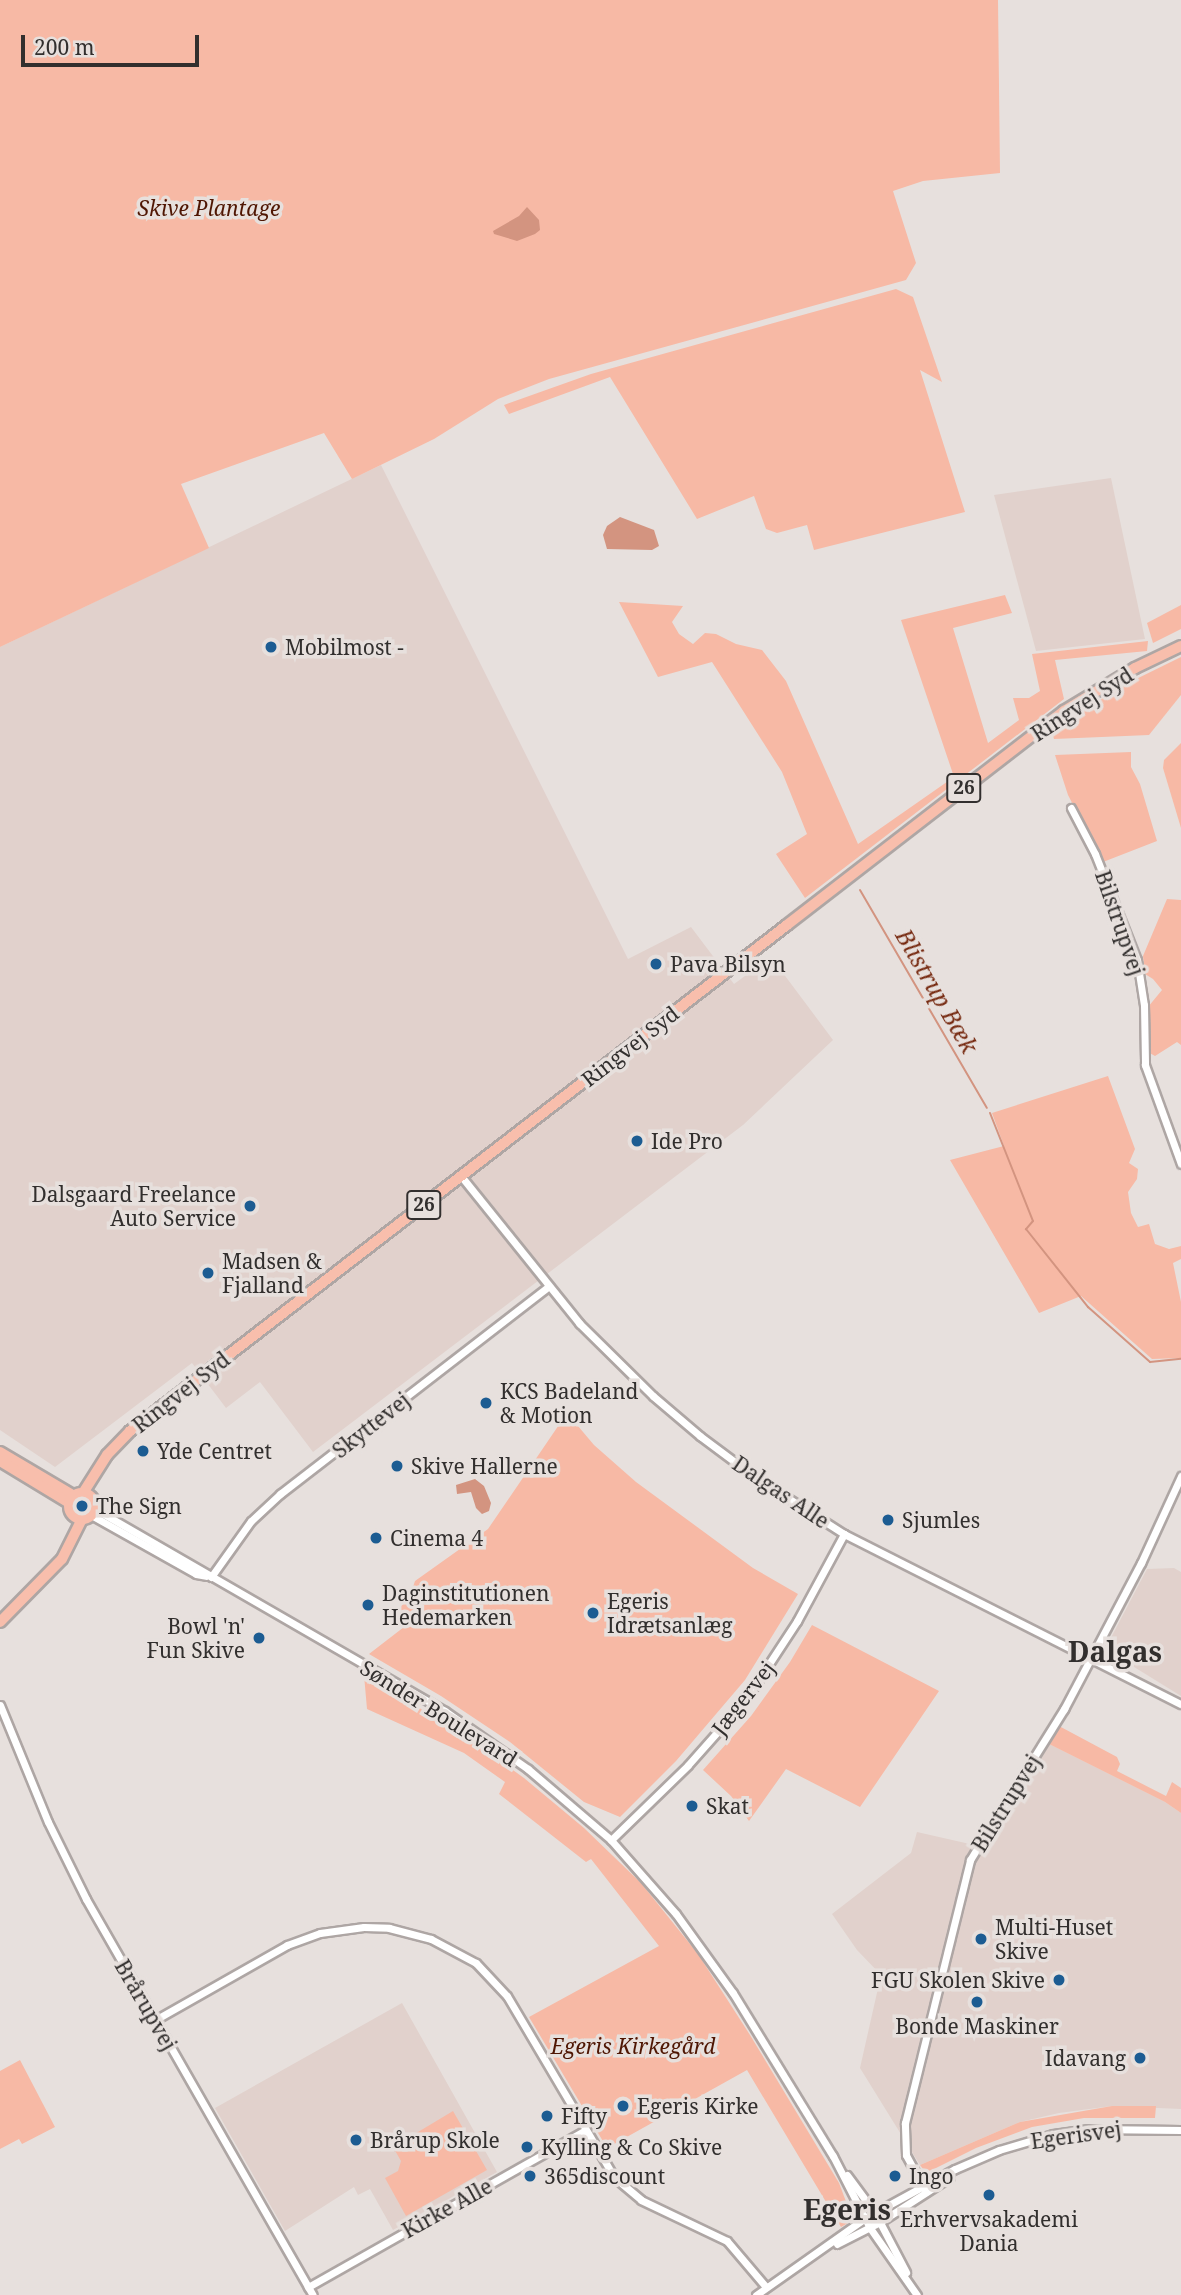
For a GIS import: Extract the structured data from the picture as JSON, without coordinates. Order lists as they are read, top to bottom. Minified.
{"streets":{"main road":["Ringvej Syd","26"],"street":["Bilstrupvej","Skyttevej","Dalgas Alle","Jægervej","Sønder Boulevard","Brårupvej","Egerisvej","Kirke Alle"]},"crossings":[["Ringvej Syd","26"],["Ringvej Syd","Dalgas Alle"],["26","Sønder Boulevard"],["Bilstrupvej","Dalgas Alle"],["Bilstrupvej","Egerisvej"],["Skyttevej","Dalgas Alle"],["Skyttevej","Sønder Boulevard"],["Dalgas Alle","Jægervej"],["Jægervej","Sønder Boulevard"],["Sønder Boulevard","Egerisvej"],["Brårupvej","Kirke Alle"]],"districts":["Dalgas","Egeris"],"water":["Blistrup Bæk"],"parks":["Skive Plantage","Egeris Kirkegård"],"places":["Mobilmost -","Pava Bilsyn","Ide Pro","Dalsgaard Freelance Auto Service","Madsen & Fjalland","KCS Badeland & Motion","Yde Centret","Skive Hallerne","The Sign","Sjumles","Cinema 4","Daginstitutionen Hedemarken","Egeris Idrætsanlæg","Bowl 'n' Fun Skive","Skat","Multi-Huset Skive","FGU Skolen Skive","Bonde Maskiner","Idavang","Egeris Kirke","Fifty","Brårup Skole","Kylling & Co Skive","365discount","Ingo","Erhvervsakademi Dania"],"scale_bar":"200 m"}
